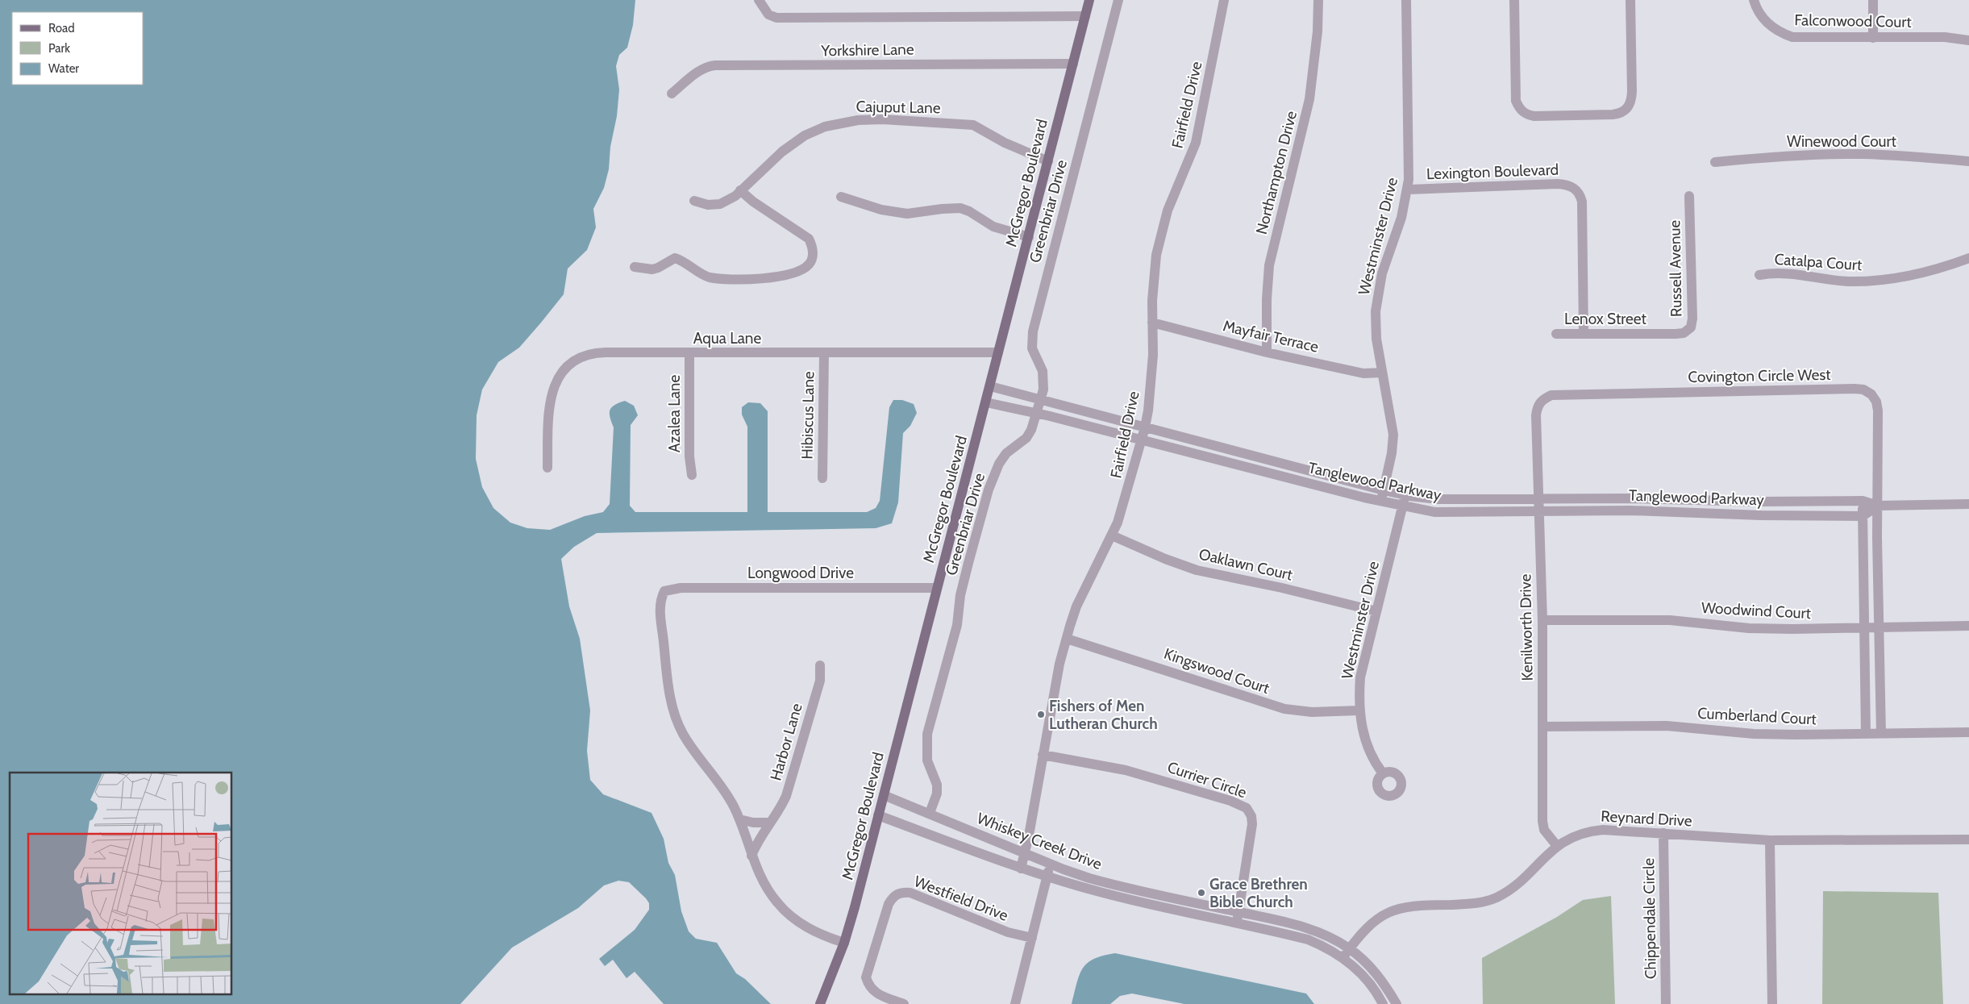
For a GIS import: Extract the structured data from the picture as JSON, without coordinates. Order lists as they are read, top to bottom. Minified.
{"streets":{"main road":["McGregor Boulevard"],"street":["Falconwood Court","Yorkshire Lane","Fairfield Drive","Cajuput Lane","Winewood Court","Lexington Boulevard","Northampton Drive","Greenbriar Drive","Westminster Drive","Catalpa Court","Russell Avenue","Lenox Street","Mayfair Terrace","Aqua Lane","Covington Circle West","Azalea Lane","Hibiscus Lane","Tanglewood Parkway","Oaklawn Court","Longwood Drive","Woodwind Court","Kenilworth Drive","Kingswood Court","Cumberland Court","Harbor Lane","Currier Circle","Reynard Drive","Whiskey Creek Drive","Westfield Drive","Chippendale Circle"]},"crossings":[["Yorkshire Lane","McGregor Boulevard"],["Fairfield Drive","Mayfair Terrace"],["Fairfield Drive","Tanglewood Parkway"],["Fairfield Drive","Oaklawn Court"],["Fairfield Drive","Kingswood Court"],["Fairfield Drive","Currier Circle"],["Fairfield Drive","Whiskey Creek Drive"],["Cajuput Lane","McGregor Boulevard"],["Lexington Boulevard","Westminster Drive"],["Lexington Boulevard","Lenox Street"],["Northampton Drive","Mayfair Terrace"],["McGregor Boulevard","Aqua Lane"],["McGregor Boulevard","Tanglewood Parkway"],["McGregor Boulevard","Longwood Drive"],["McGregor Boulevard","Whiskey Creek Drive"],["Greenbriar Drive","Tanglewood Parkway"],["Greenbriar Drive","Whiskey Creek Drive"],["Westminster Drive","Mayfair Terrace"],["Westminster Drive","Tanglewood Parkway"],["Westminster Drive","Oaklawn Court"],["Westminster Drive","Kingswood Court"],["Russell Avenue","Lenox Street"],["Aqua Lane","Azalea Lane"],["Aqua Lane","Hibiscus Lane"],["Covington Circle West","Tanglewood Parkway"],["Covington Circle West","Kenilworth Drive"],["Tanglewood Parkway","Kenilworth Drive"],["Woodwind Court","Kenilworth Drive"],["Kenilworth Drive","Cumberland Court"],["Kenilworth Drive","Reynard Drive"],["Currier Circle","Whiskey Creek Drive"],["Reynard Drive","Whiskey Creek Drive"],["Reynard Drive","Chippendale Circle"]],"places":["Fishers of Men Lutheran Church","Grace Brethren Bible Church"],"legend":["Road","Park","Water"]}
